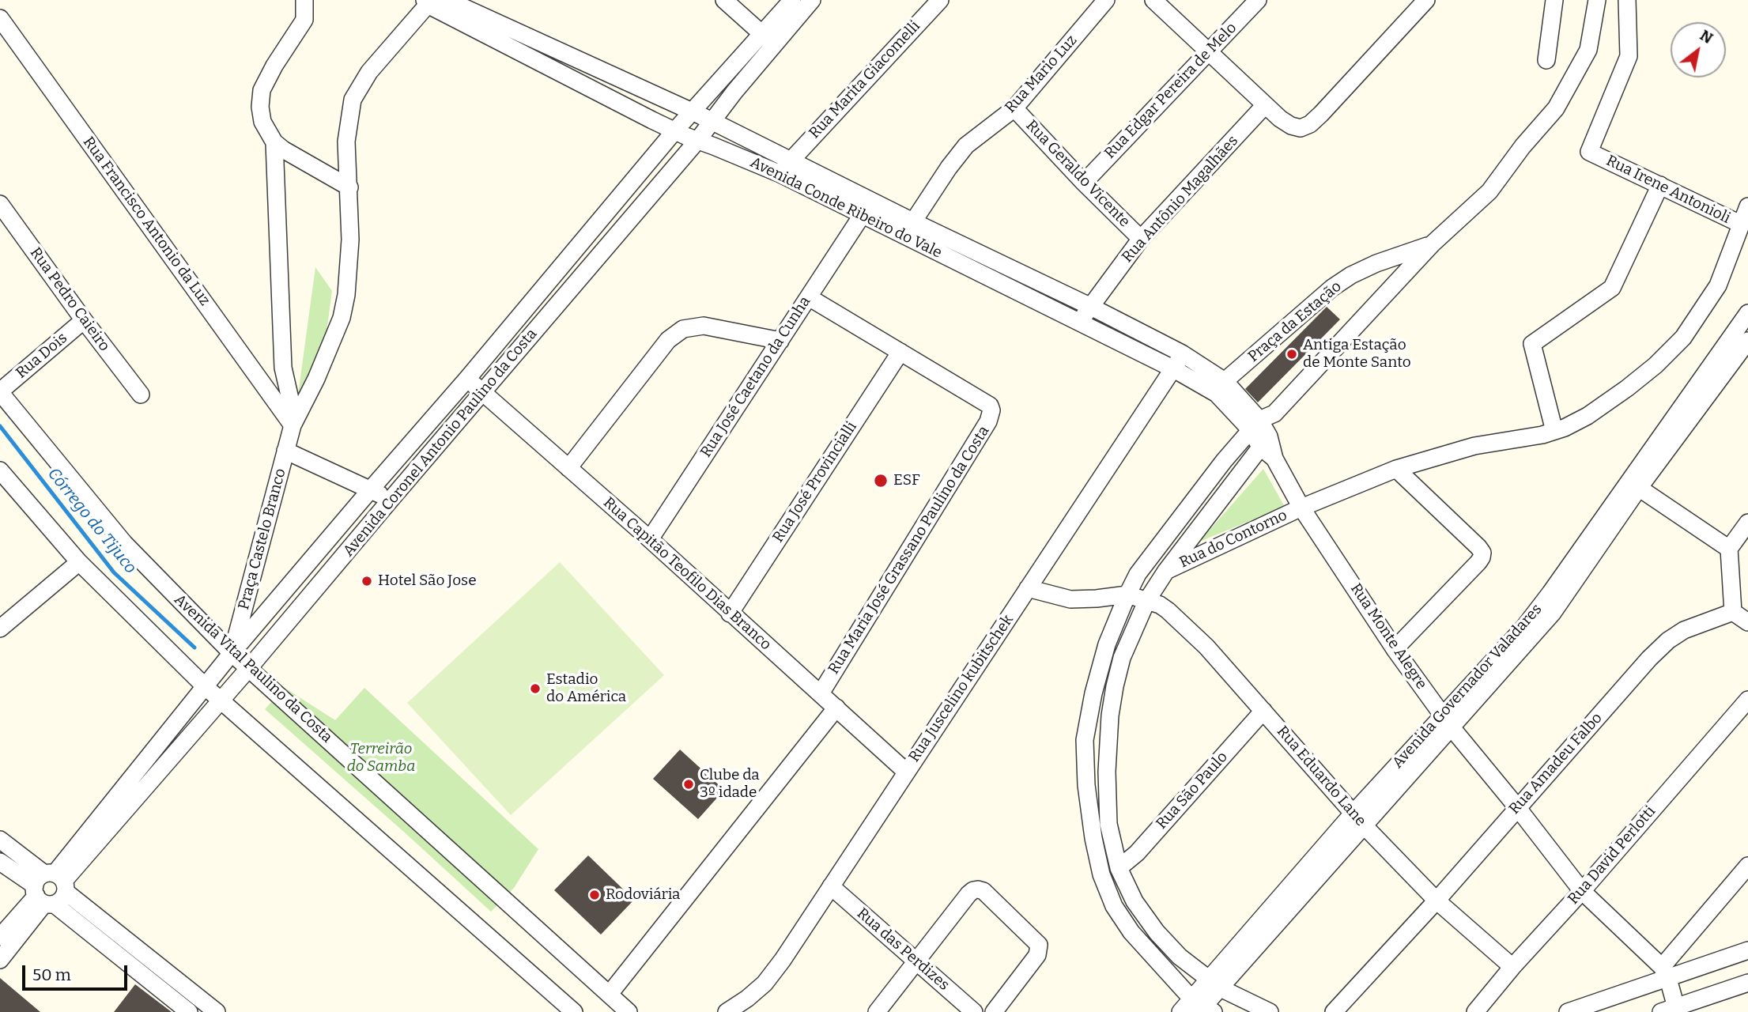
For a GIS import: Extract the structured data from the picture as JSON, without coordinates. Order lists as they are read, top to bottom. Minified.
{"streets":{"street":["Rua Mario Luz","Rua Marita Giacomelli","Rua Edgar Pereira de Melo","Rua Geraldo Vicente","Rua Irene Antonioli","Rua Antônio Magalhães","Avenida Conde Ribeiro do Vale","Rua Francisco Antonio da Luz","Rua Pedro Caieiro","Praça da Estação","Rua Dois","Rua José Caetano da Cunha","Avenida Coronel Antonio Paulino da Costa","Rua José Provincialli","Praça Castelo Branco","Rua do Contorno","Rua Maria José Grassano Paulino da Costa","Rua Capitão Teofilo Dias Branco","Rua Monte Alegre","Avenida Vital Paulino da Costa","Avenida Governador Valadares","Rua Juscelino kubitschek","Rua Amadeu Falbo","Rua Eduardo Lane","Rua São Paulo","Rua David Perlotti","Rua das Perdizes"]},"crossings":[["Rua Mario Luz","Rua Geraldo Vicente"],["Rua Mario Luz","Avenida Conde Ribeiro do Vale"],["Rua Marita Giacomelli","Avenida Conde Ribeiro do Vale"],["Rua Edgar Pereira de Melo","Rua Geraldo Vicente"],["Rua Geraldo Vicente","Rua Antônio Magalhães"],["Rua Irene Antonioli","Rua do Contorno"],["Rua Antônio Magalhães","Avenida Conde Ribeiro do Vale"],["Avenida Conde Ribeiro do Vale","Praça da Estação"],["Avenida Conde Ribeiro do Vale","Rua José Caetano da Cunha"],["Avenida Conde Ribeiro do Vale","Avenida Coronel Antonio Paulino da Costa"],["Avenida Conde Ribeiro do Vale","Praça Castelo Branco"],["Avenida Conde Ribeiro do Vale","Rua Monte Alegre"],["Avenida Conde Ribeiro do Vale","Rua Juscelino kubitschek"],["Rua Francisco Antonio da Luz","Praça Castelo Branco"],["Rua Pedro Caieiro","Rua Dois"],["Rua Dois","Avenida Vital Paulino da Costa"],["Rua José Caetano da Cunha","Rua Capitão Teofilo Dias Branco"],["Avenida Coronel Antonio Paulino da Costa","Praça Castelo Branco"],["Avenida Coronel Antonio Paulino da Costa","Rua Capitão Teofilo Dias Branco"],["Avenida Coronel Antonio Paulino da Costa","Avenida Vital Paulino da Costa"],["Rua José Provincialli","Rua Maria José Grassano Paulino da Costa"],["Rua José Provincialli","Rua Capitão Teofilo Dias Branco"],["Praça Castelo Branco","Avenida Vital Paulino da Costa"],["Rua do Contorno","Rua Monte Alegre"],["Rua Maria José Grassano Paulino da Costa","Rua Capitão Teofilo Dias Branco"],["Rua Capitão Teofilo Dias Branco","Rua Juscelino kubitschek"],["Rua Monte Alegre","Avenida Governador Valadares"],["Rua Monte Alegre","Rua Amadeu Falbo"],["Rua Monte Alegre","Rua David Perlotti"],["Avenida Governador Valadares","Rua Eduardo Lane"],["Rua Juscelino kubitschek","Rua das Perdizes"],["Rua Amadeu Falbo","Rua Eduardo Lane"],["Rua Eduardo Lane","Rua São Paulo"],["Rua Eduardo Lane","Rua David Perlotti"]],"water":["Córrego do Tijuco"],"parks":["Terreirão do Samba"],"places":["Antiga Estação de Monte Santo","ESF","Hotel São Jose","Estadio do América","Clube da 3º idade","Rodoviária"],"scale_bar":"50 m","north":"top right"}
